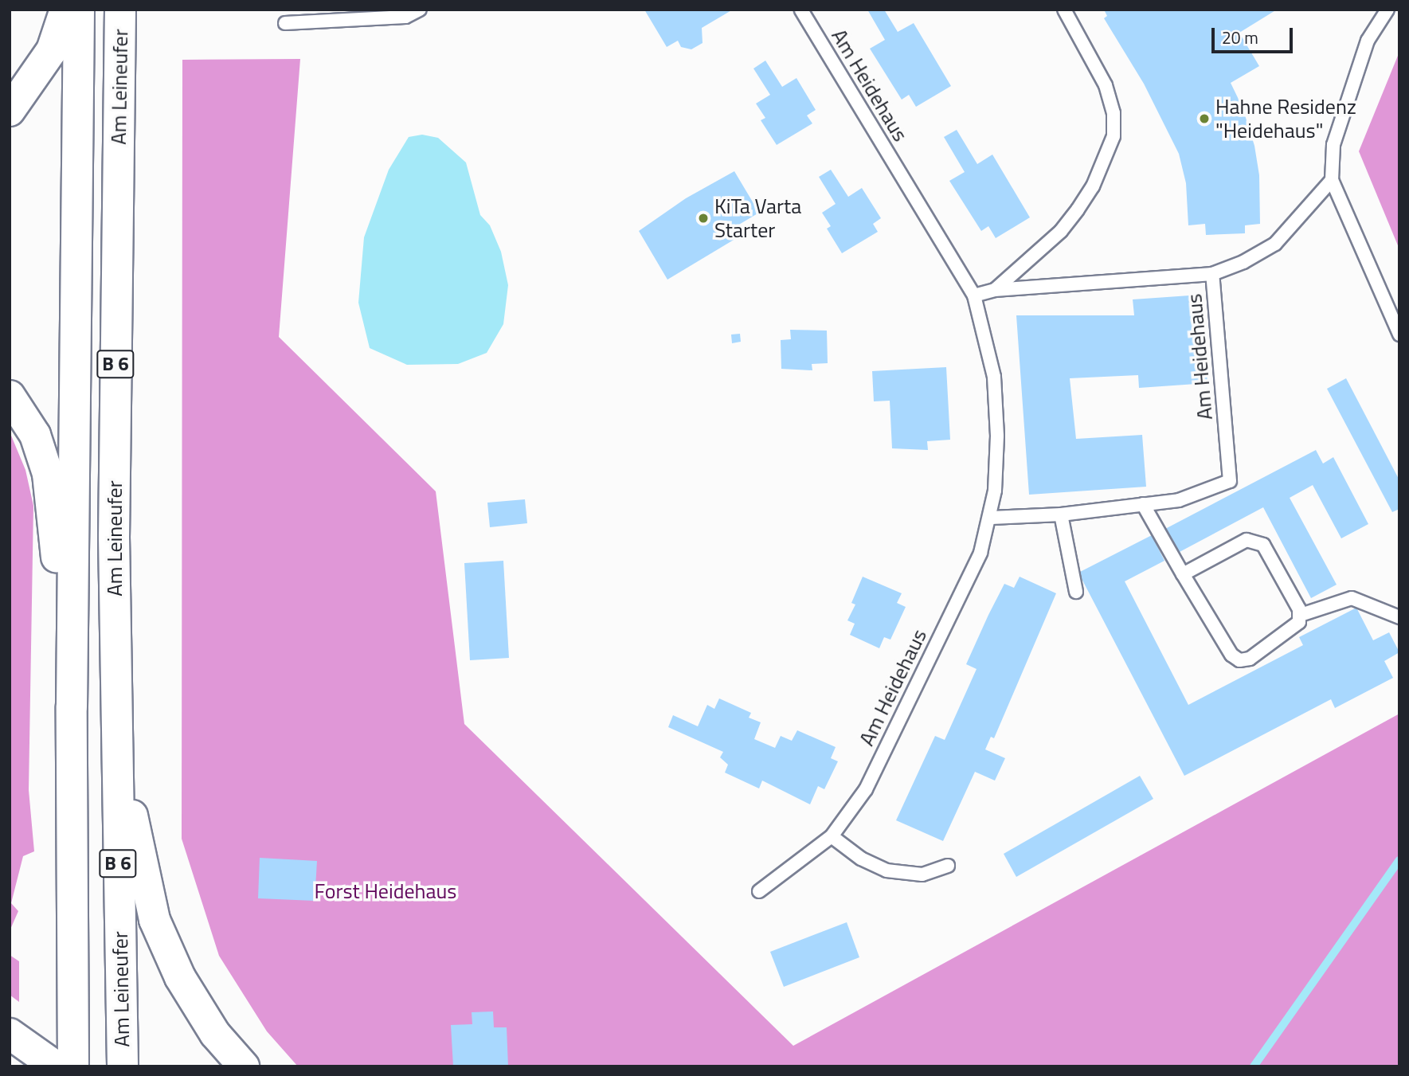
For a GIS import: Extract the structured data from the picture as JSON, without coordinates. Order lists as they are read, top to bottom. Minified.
{"streets":{"highway":["Am Leineufer","B 6"],"lane":["Am Heidehaus"]},"parks":["Forst Heidehaus"],"places":["Hahne Residenz \"Heidehaus\"","KiTa Varta Starter"],"scale_bar":"20 m"}
